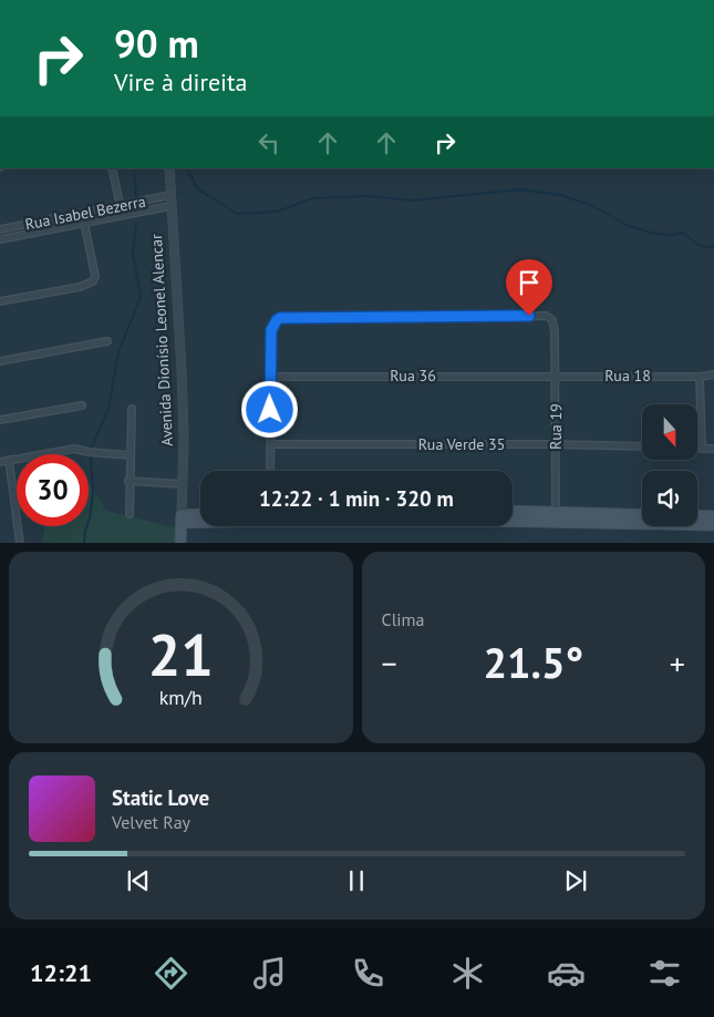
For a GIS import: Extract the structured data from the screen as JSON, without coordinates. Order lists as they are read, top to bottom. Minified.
{"streets":{"main road":["Avenida Dionísio Leonel Alencar"],"street":["Rua Isabel Bezerra","Rua 36","Rua 18","Rua 19","Rua Verde 35"]},"crossings":[["Rua Isabel Bezerra","Avenida Dionísio Leonel Alencar"],["Rua 36","Rua 18"],["Rua 36","Rua 19"],["Rua 18","Rua 19"],["Rua 19","Rua Verde 35"]],"north":"bottom","page":{"turn":["90 m","Vire à direita"],"limit":"30","trip":"12:22 · 1 min · 320 m","tile":"Clima","heat":["−","21.5°","+"],"song":["Static Love","Velvet Ray"],"tabs":"12:21","gauge":["21","km/h"]}}
